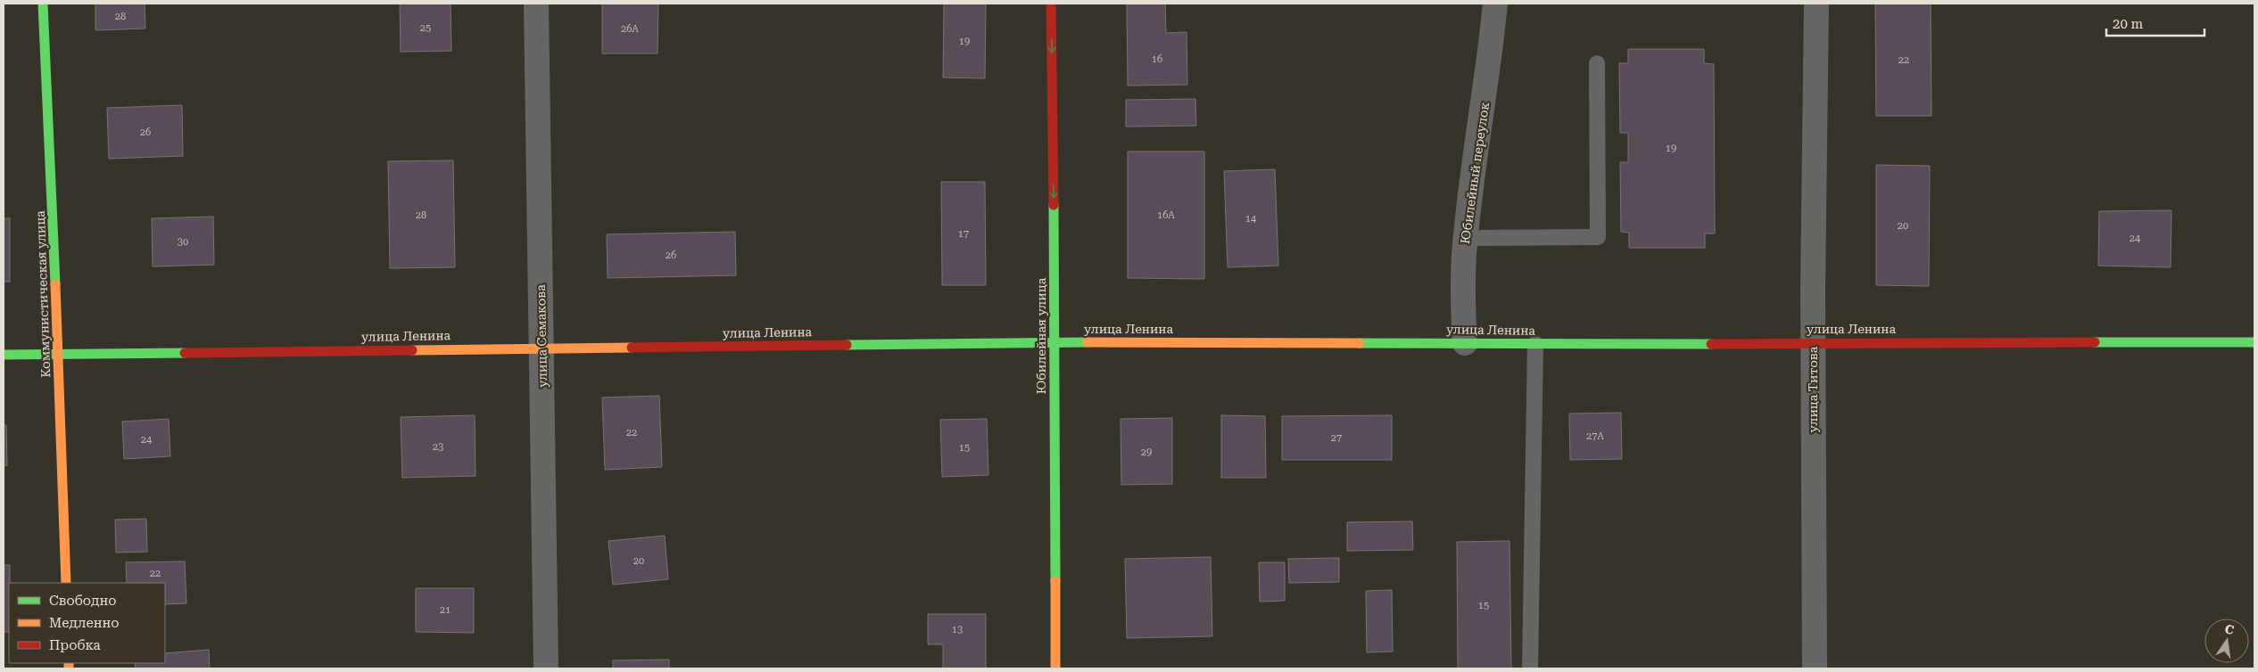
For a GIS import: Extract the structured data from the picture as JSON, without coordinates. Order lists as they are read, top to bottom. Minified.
{"streets":{"main road":["Коммунистическая улица","улица Ленина","Юбилейная улица"],"street":["Юбилейный переулок","улица Семакова","улица Титова"]},"crossings":[["Юбилейный переулок","улица Ленина"],["Коммунистическая улица","улица Ленина"],["улица Ленина","улица Семакова"],["улица Ленина","Юбилейная улица"],["улица Ленина","улица Титова"]],"one_way":["Юбилейная улица"],"house_numbers":["28","25","26А","19","16","22","26","19","28","16А","14","20","17","24","30","26","22","27А","27","24","23","15","29","20","22","15","21","13"],"legend":["Свободно","Медленно","Пробка"],"scale_bar":"20 m","north":"top"}
